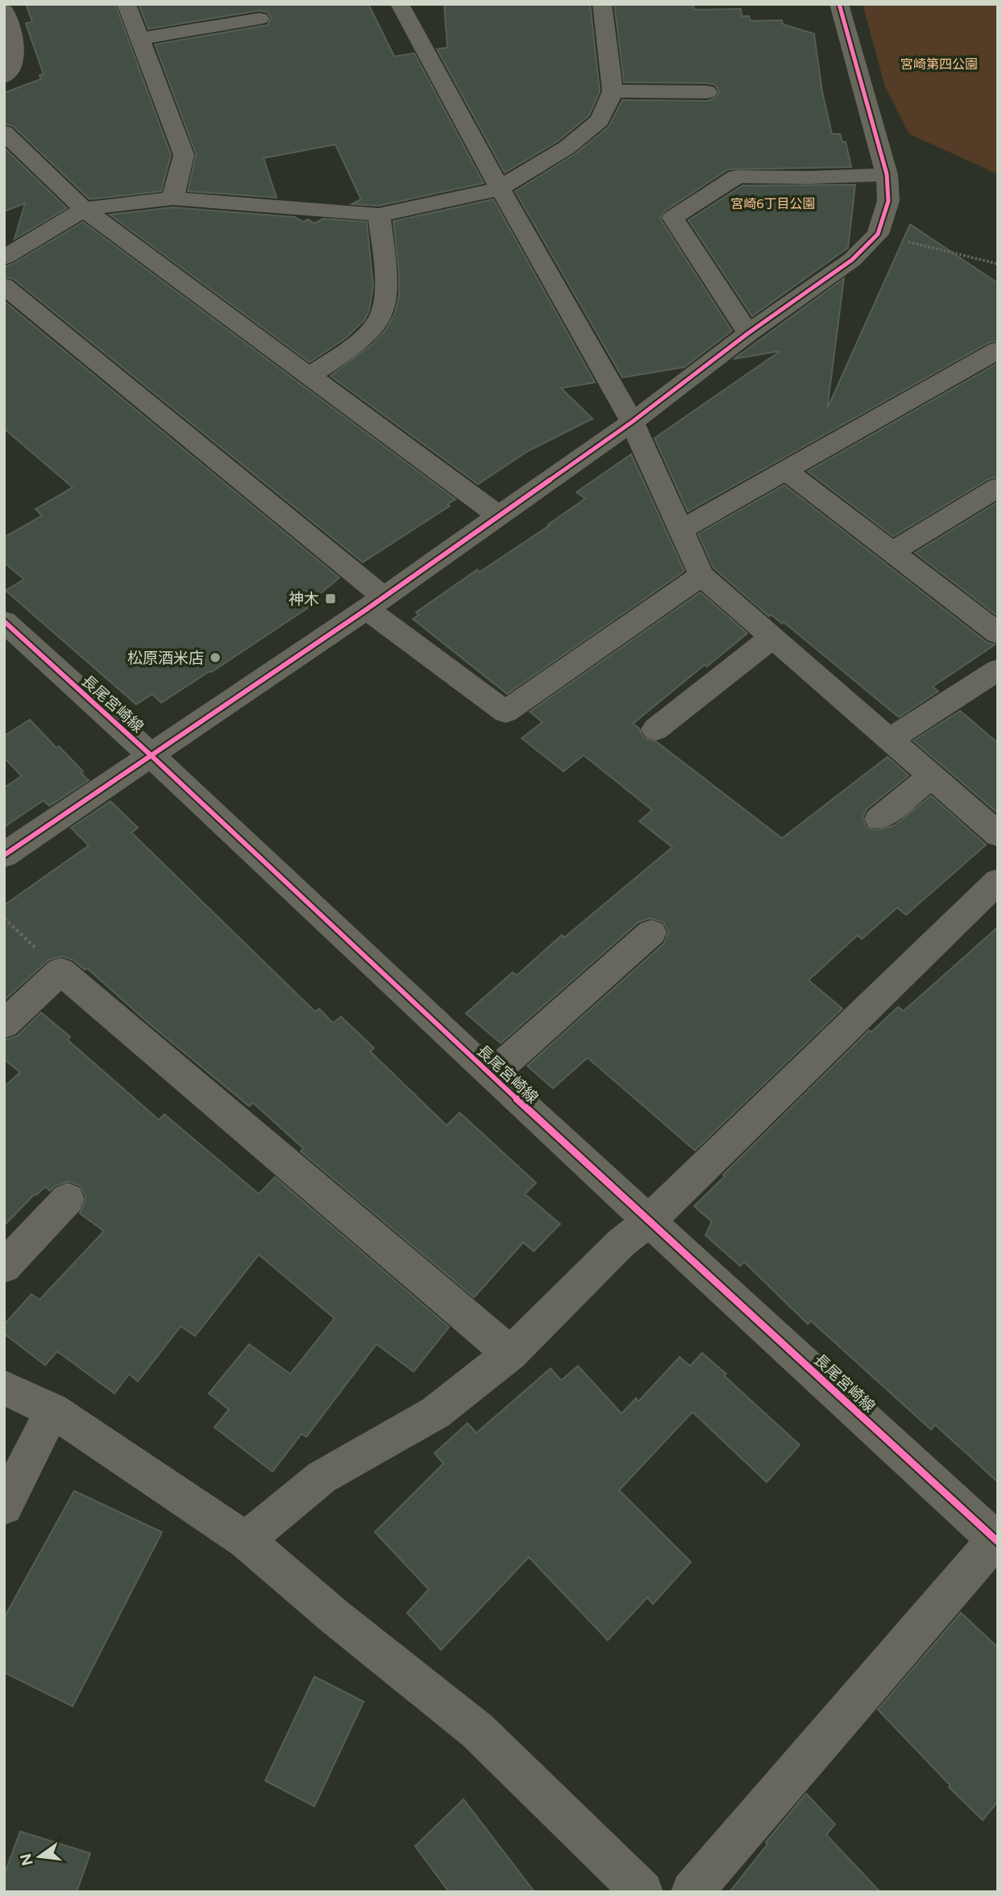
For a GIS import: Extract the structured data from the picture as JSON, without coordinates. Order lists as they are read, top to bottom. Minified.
{"streets":{"street":["長尾宮崎線"]},"parks":["宮崎第四公園","宮崎6丁目公園"],"places":{"transit":["神木"],"other":["松原酒米店"]},"north":"left"}
